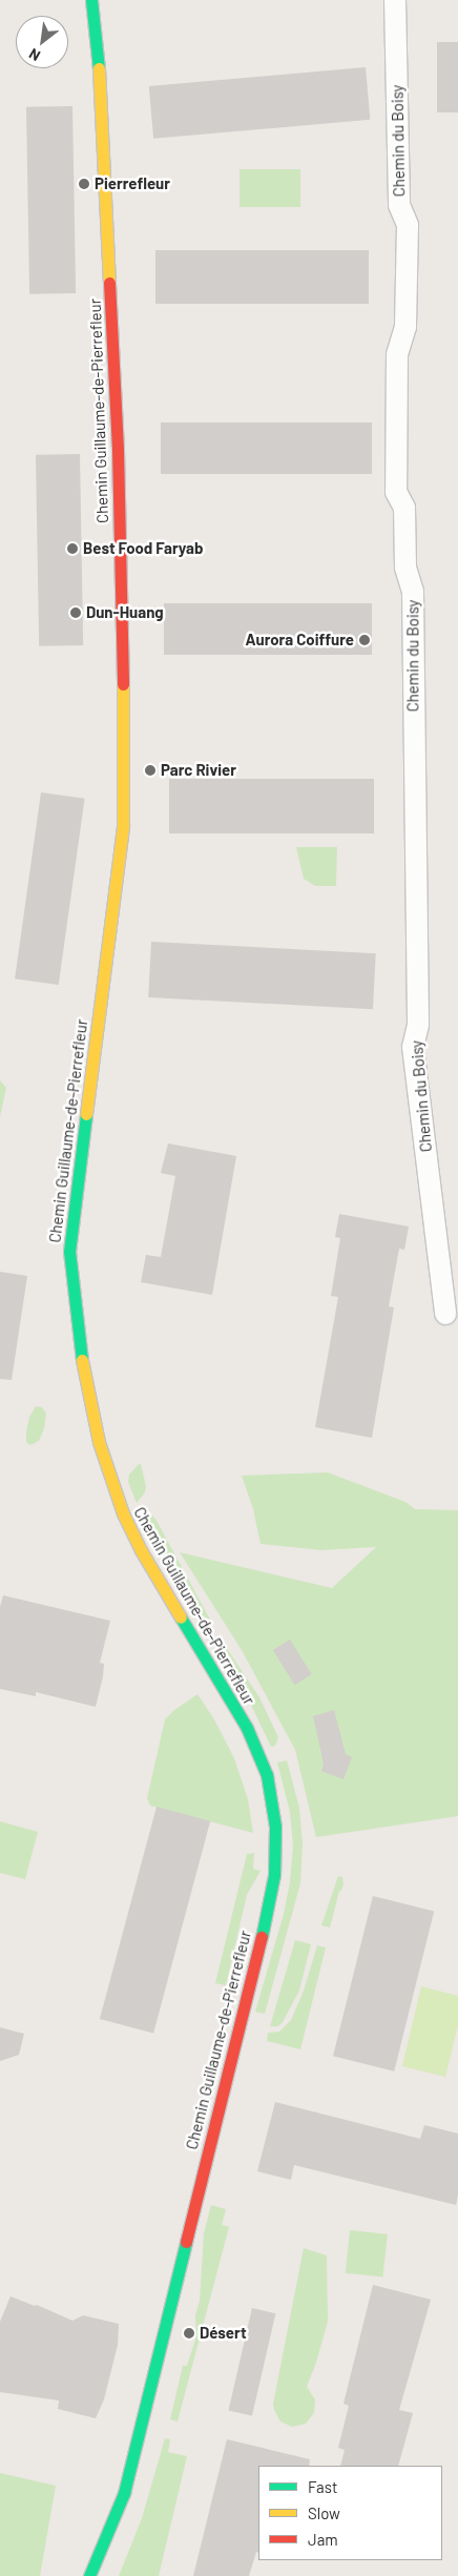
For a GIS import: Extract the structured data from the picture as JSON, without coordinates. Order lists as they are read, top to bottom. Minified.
{"streets":{"street":["Chemin du Boisy","Chemin Guillaume-de-Pierrefleur"]},"places":["Pierrefleur","Best Food Faryab","Dun-Huang","Aurora Coiffure","Parc Rivier","Désert"],"legend":["Fast","Slow","Jam"],"north":"bottom left"}
